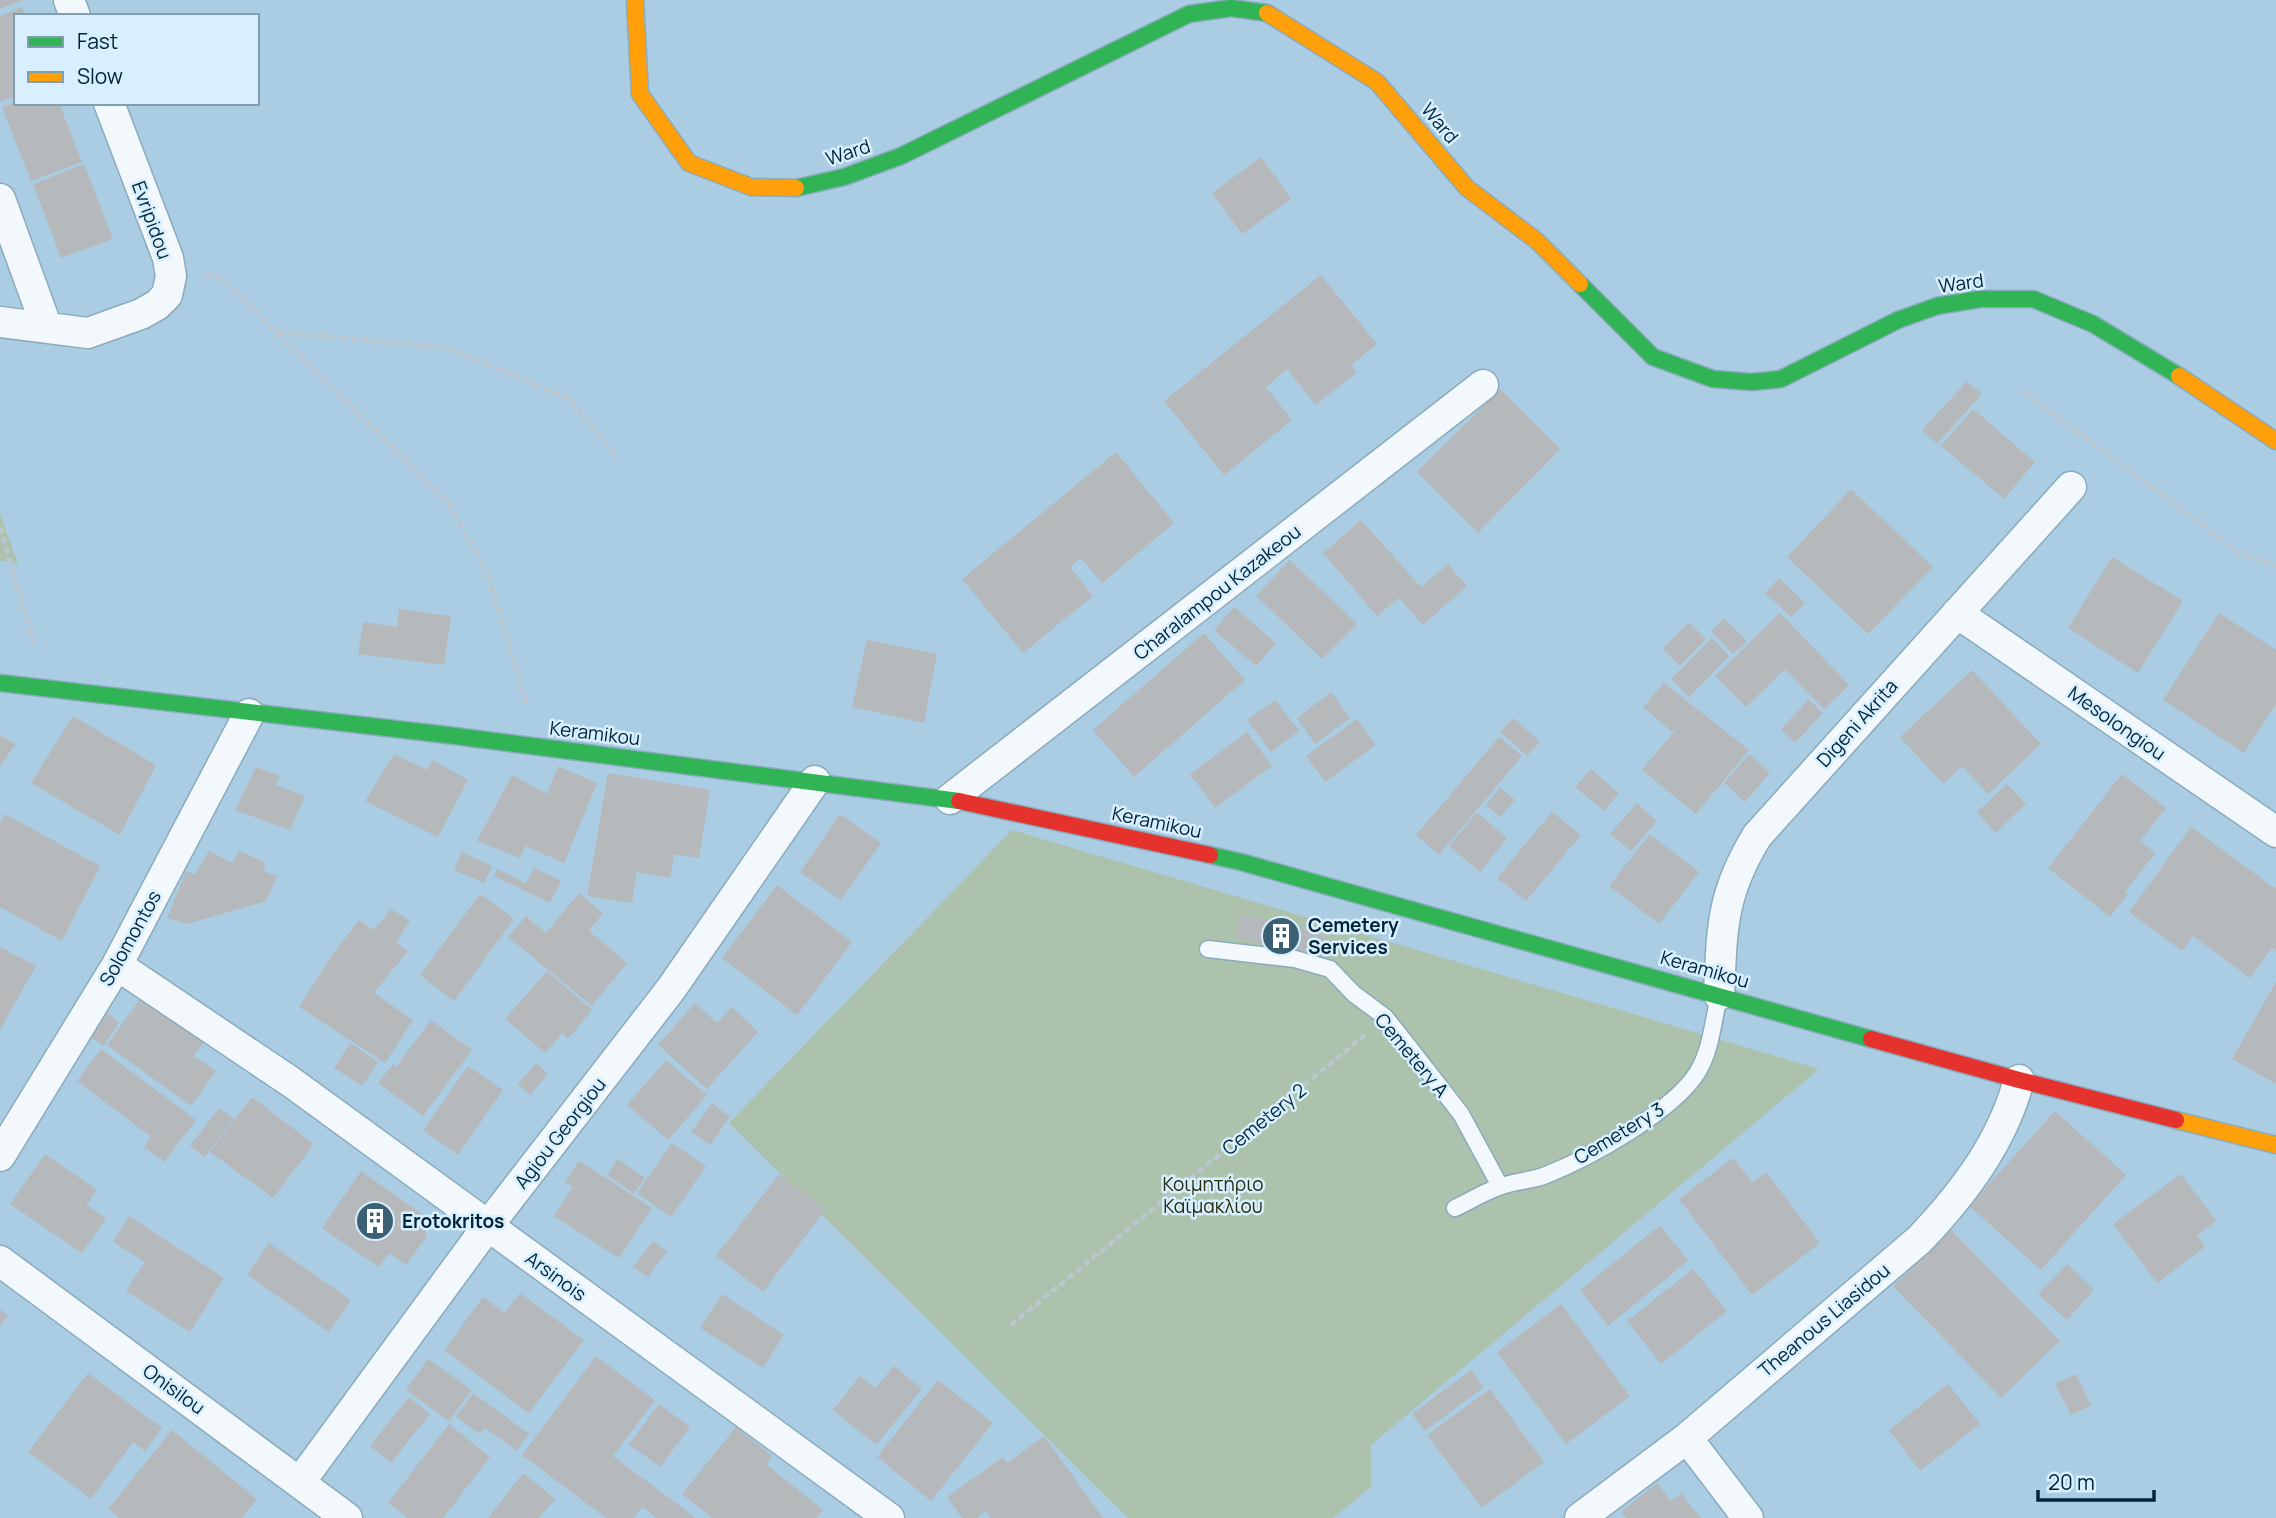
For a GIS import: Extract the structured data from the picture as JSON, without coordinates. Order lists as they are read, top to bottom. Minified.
{"streets":{"street":["Ward","Evripidou","Charalampou Kazakeou","Digeni Akrita","Mesolongiou","Keramikou","Solomontos","Agiou Georgiou","Arsinois","Theanous Liasidou","Onisilou"],"lane":["Cemetery A","Cemetery 3"],"path":["Cemetery 2"]},"crossings":[["Charalampou Kazakeou","Keramikou"],["Digeni Akrita","Mesolongiou"],["Digeni Akrita","Keramikou"],["Digeni Akrita","Cemetery 3"],["Keramikou","Solomontos"],["Keramikou","Agiou Georgiou"],["Keramikou","Cemetery 3"],["Keramikou","Theanous Liasidou"],["Solomontos","Arsinois"],["Cemetery A","Cemetery 2"],["Cemetery A","Cemetery 3"],["Agiou Georgiou","Arsinois"],["Agiou Georgiou","Onisilou"]],"parks":["Κοιμητήριο Καϊμακλίου"],"places":{"building":["Cemetery Services","Erotokritos"]},"legend":["Fast","Slow"],"scale_bar":"20 m"}
